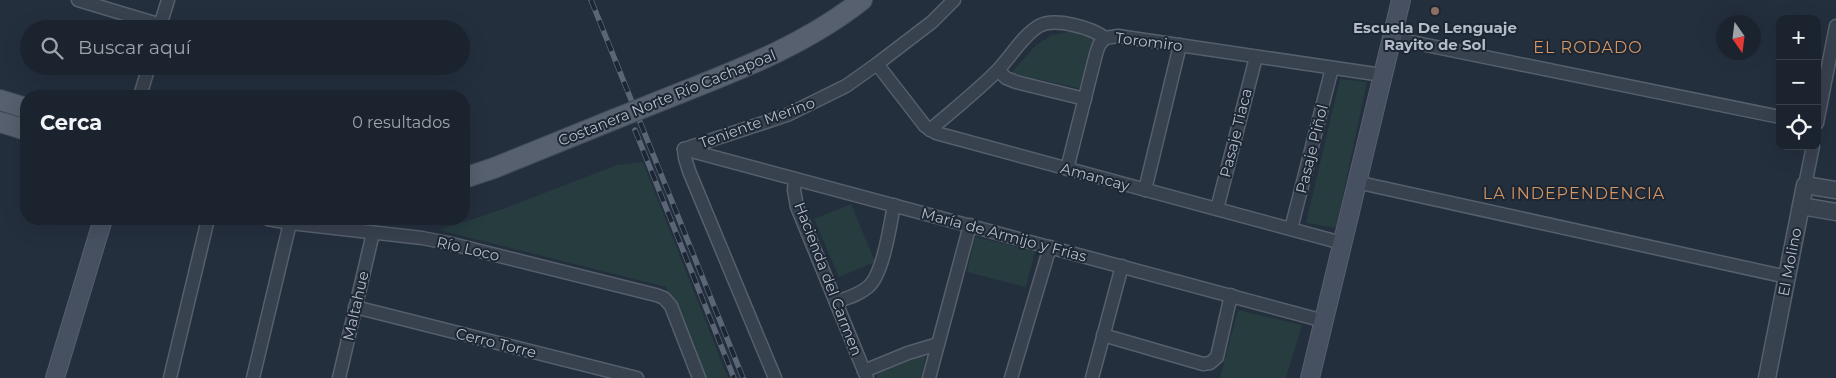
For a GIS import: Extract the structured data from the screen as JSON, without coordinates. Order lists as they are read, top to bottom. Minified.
{"streets":{"main road":["Costanera Norte Río Cachapoal"],"street":["Toromiro","Teniente Merino","Pasaje Tiaca","Pasaje Piñol","Amancay","María de Armijo y Frías","Río Loco","El Molino","Hacienda del Carmen","Maltahue","Cerro Torre"]},"crossings":[["Toromiro","Pasaje Tiaca"],["Toromiro","Pasaje Piñol"],["Toromiro","Amancay"],["Teniente Merino","María de Armijo y Frías"],["Pasaje Tiaca","Amancay"],["Pasaje Piñol","Amancay"],["María de Armijo y Frías","Hacienda del Carmen"],["Río Loco","Maltahue"],["Maltahue","Cerro Torre"]],"districts":["EL RODADO","LA INDEPENDENCIA"],"places":["Escuela De Lenguaje Rayito de Sol"],"north":"bottom","page":{"map_buttons":["+","−"],"search":"Buscar aquí","heading":["Cerca","0 resultados"]}}
